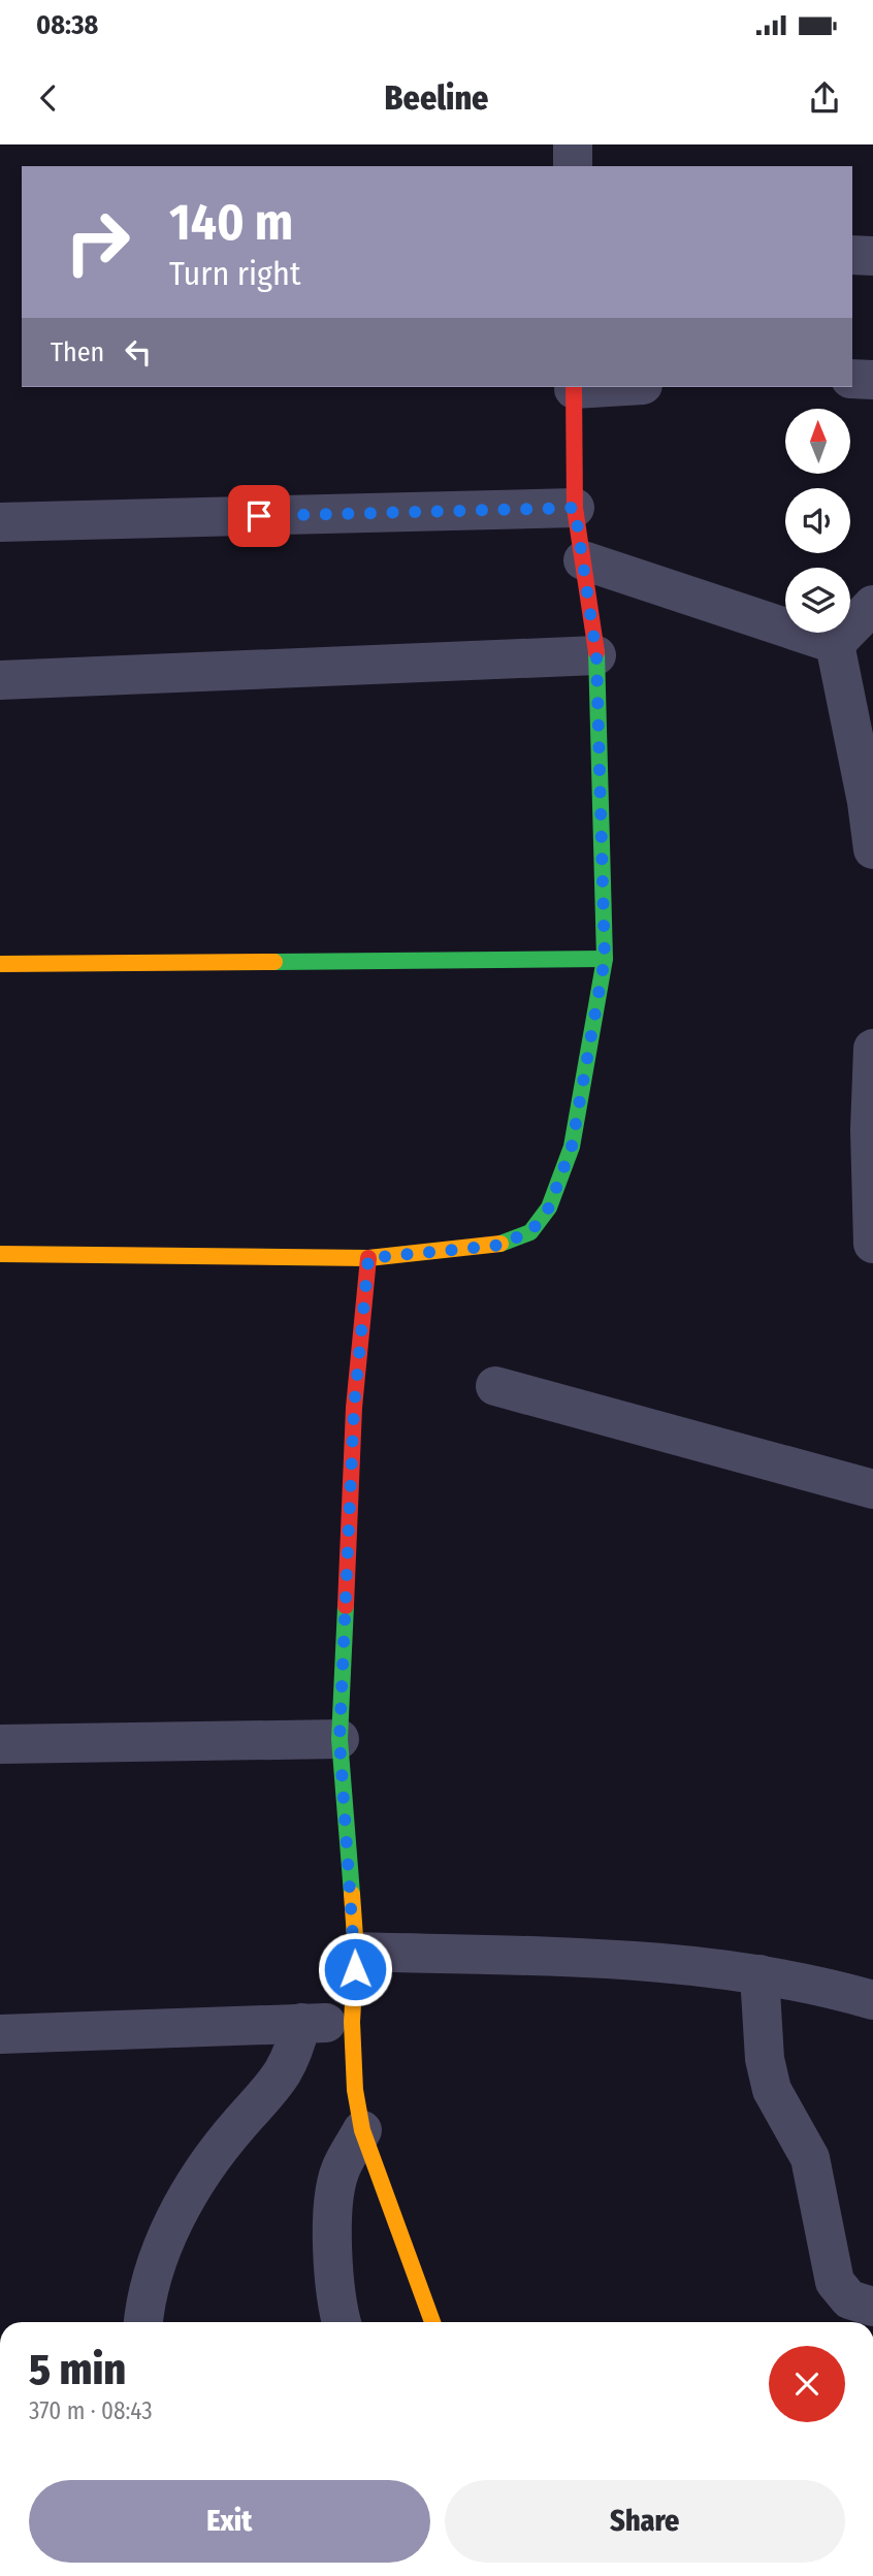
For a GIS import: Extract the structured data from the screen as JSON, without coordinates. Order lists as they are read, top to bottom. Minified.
{"north":"top","page":{"status":"08:38","header":"Beeline","turn":["140 m","Turn right"],"then":"Then","heading":["5 min","370 m · 08:43"],"buttons":["Exit","Share"]}}
